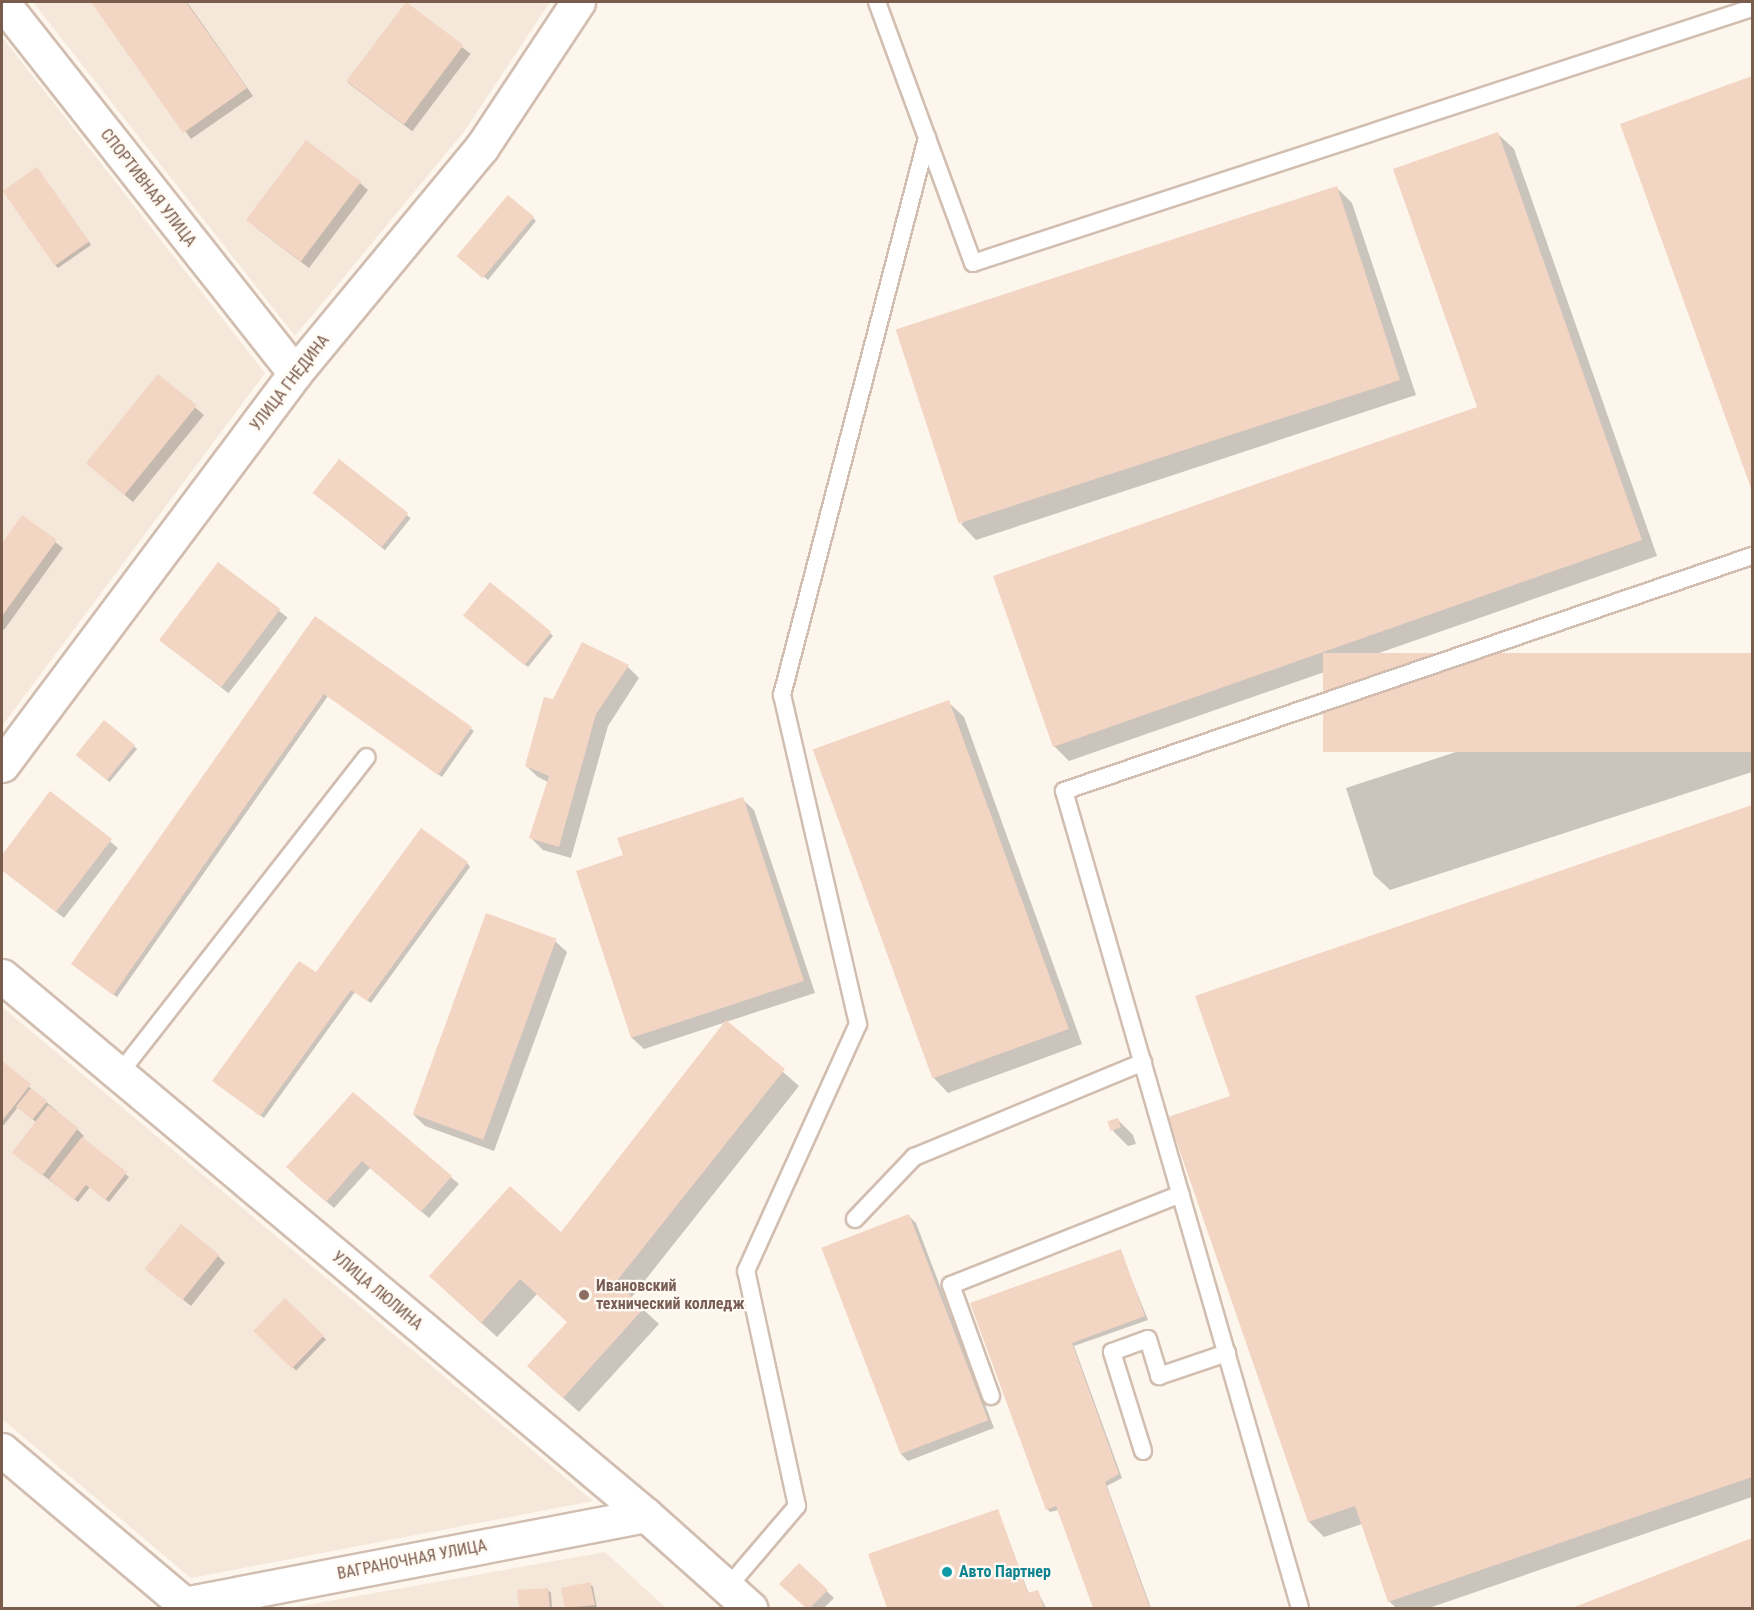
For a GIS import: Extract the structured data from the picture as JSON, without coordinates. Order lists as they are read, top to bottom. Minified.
{"streets":{"street":["СПОРТИВНАЯ УЛИЦА","УЛИЦА ГНЕДИНА","УЛИЦА ЛЮЛИНА","ВАГРАНОЧНАЯ УЛИЦА"]},"crossings":[["СПОРТИВНАЯ УЛИЦА","УЛИЦА ГНЕДИНА"],["УЛИЦА ЛЮЛИНА","ВАГРАНОЧНАЯ УЛИЦА"]],"places":["Ивановский технический колледж","Авто Партнер"]}
